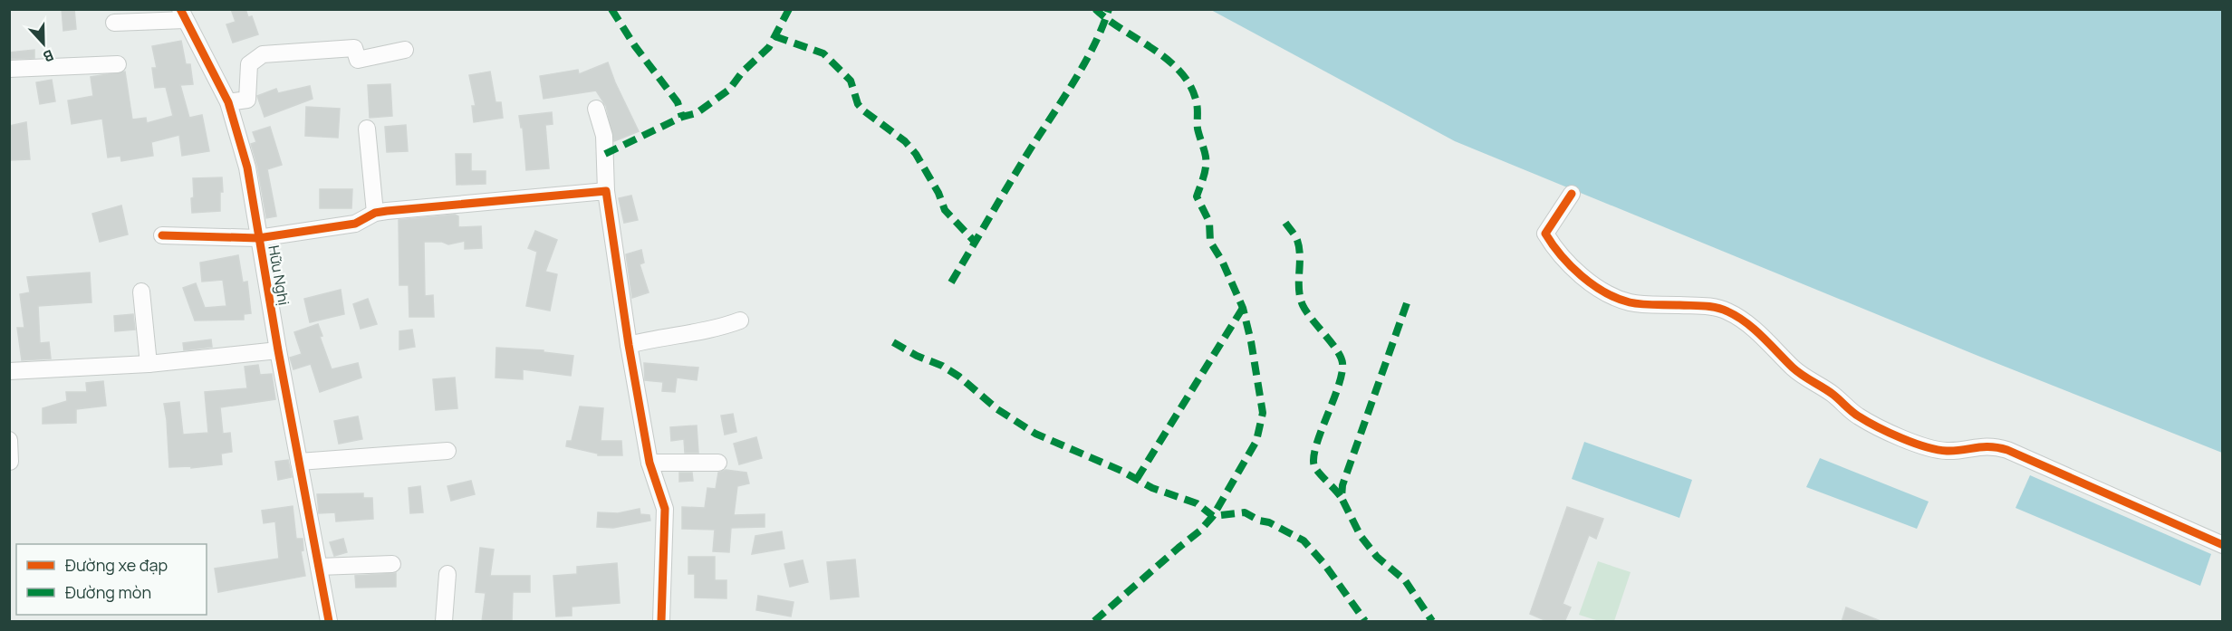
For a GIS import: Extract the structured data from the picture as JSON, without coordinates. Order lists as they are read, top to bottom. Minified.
{"streets":{"street":["Hữu Nghị"]},"legend":["Đường xe đạp","Đường mòn"],"north":"bottom"}
